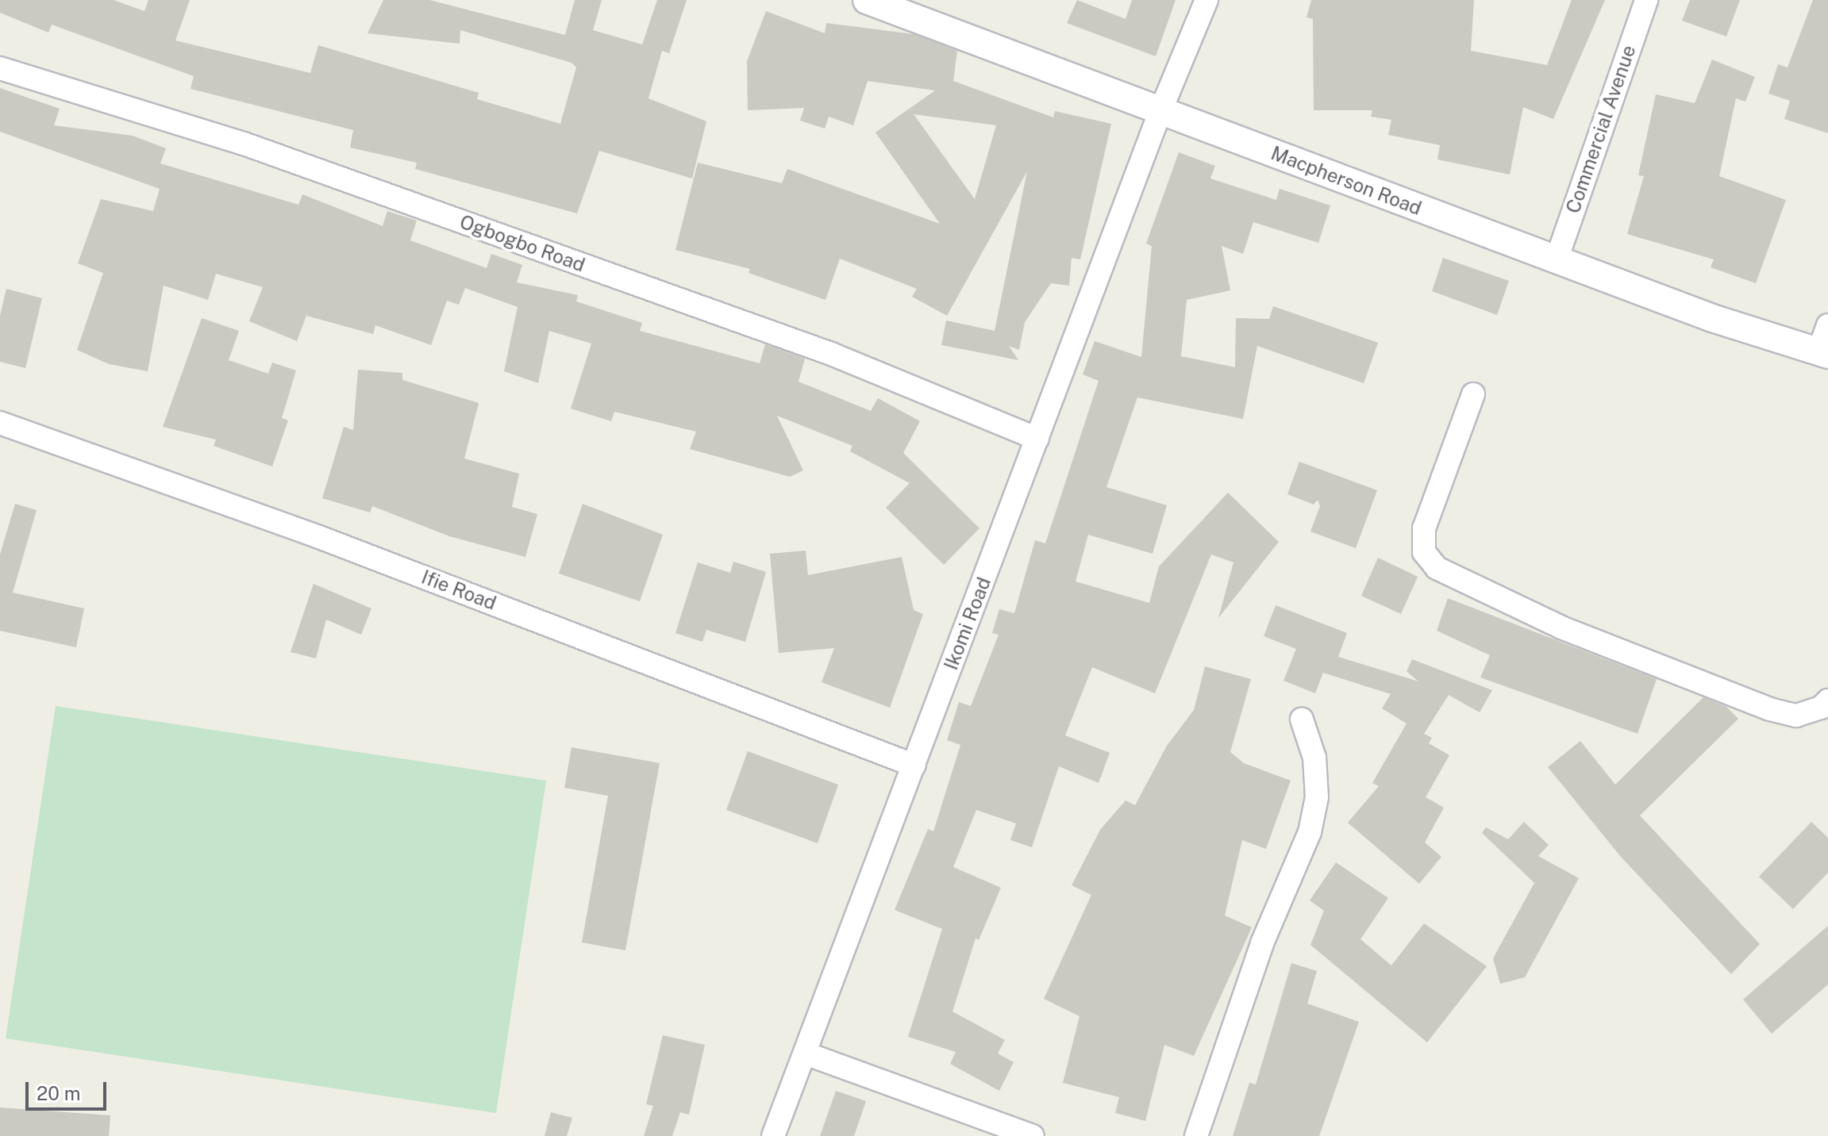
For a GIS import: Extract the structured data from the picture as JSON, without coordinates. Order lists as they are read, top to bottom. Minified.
{"streets":{"street":["Commercial Avenue","Macpherson Road","Ogbogbo Road","Ifie Road","Ikomi Road"]},"crossings":[["Commercial Avenue","Macpherson Road"],["Macpherson Road","Ikomi Road"],["Ogbogbo Road","Ikomi Road"],["Ifie Road","Ikomi Road"]],"scale_bar":"20 m"}
